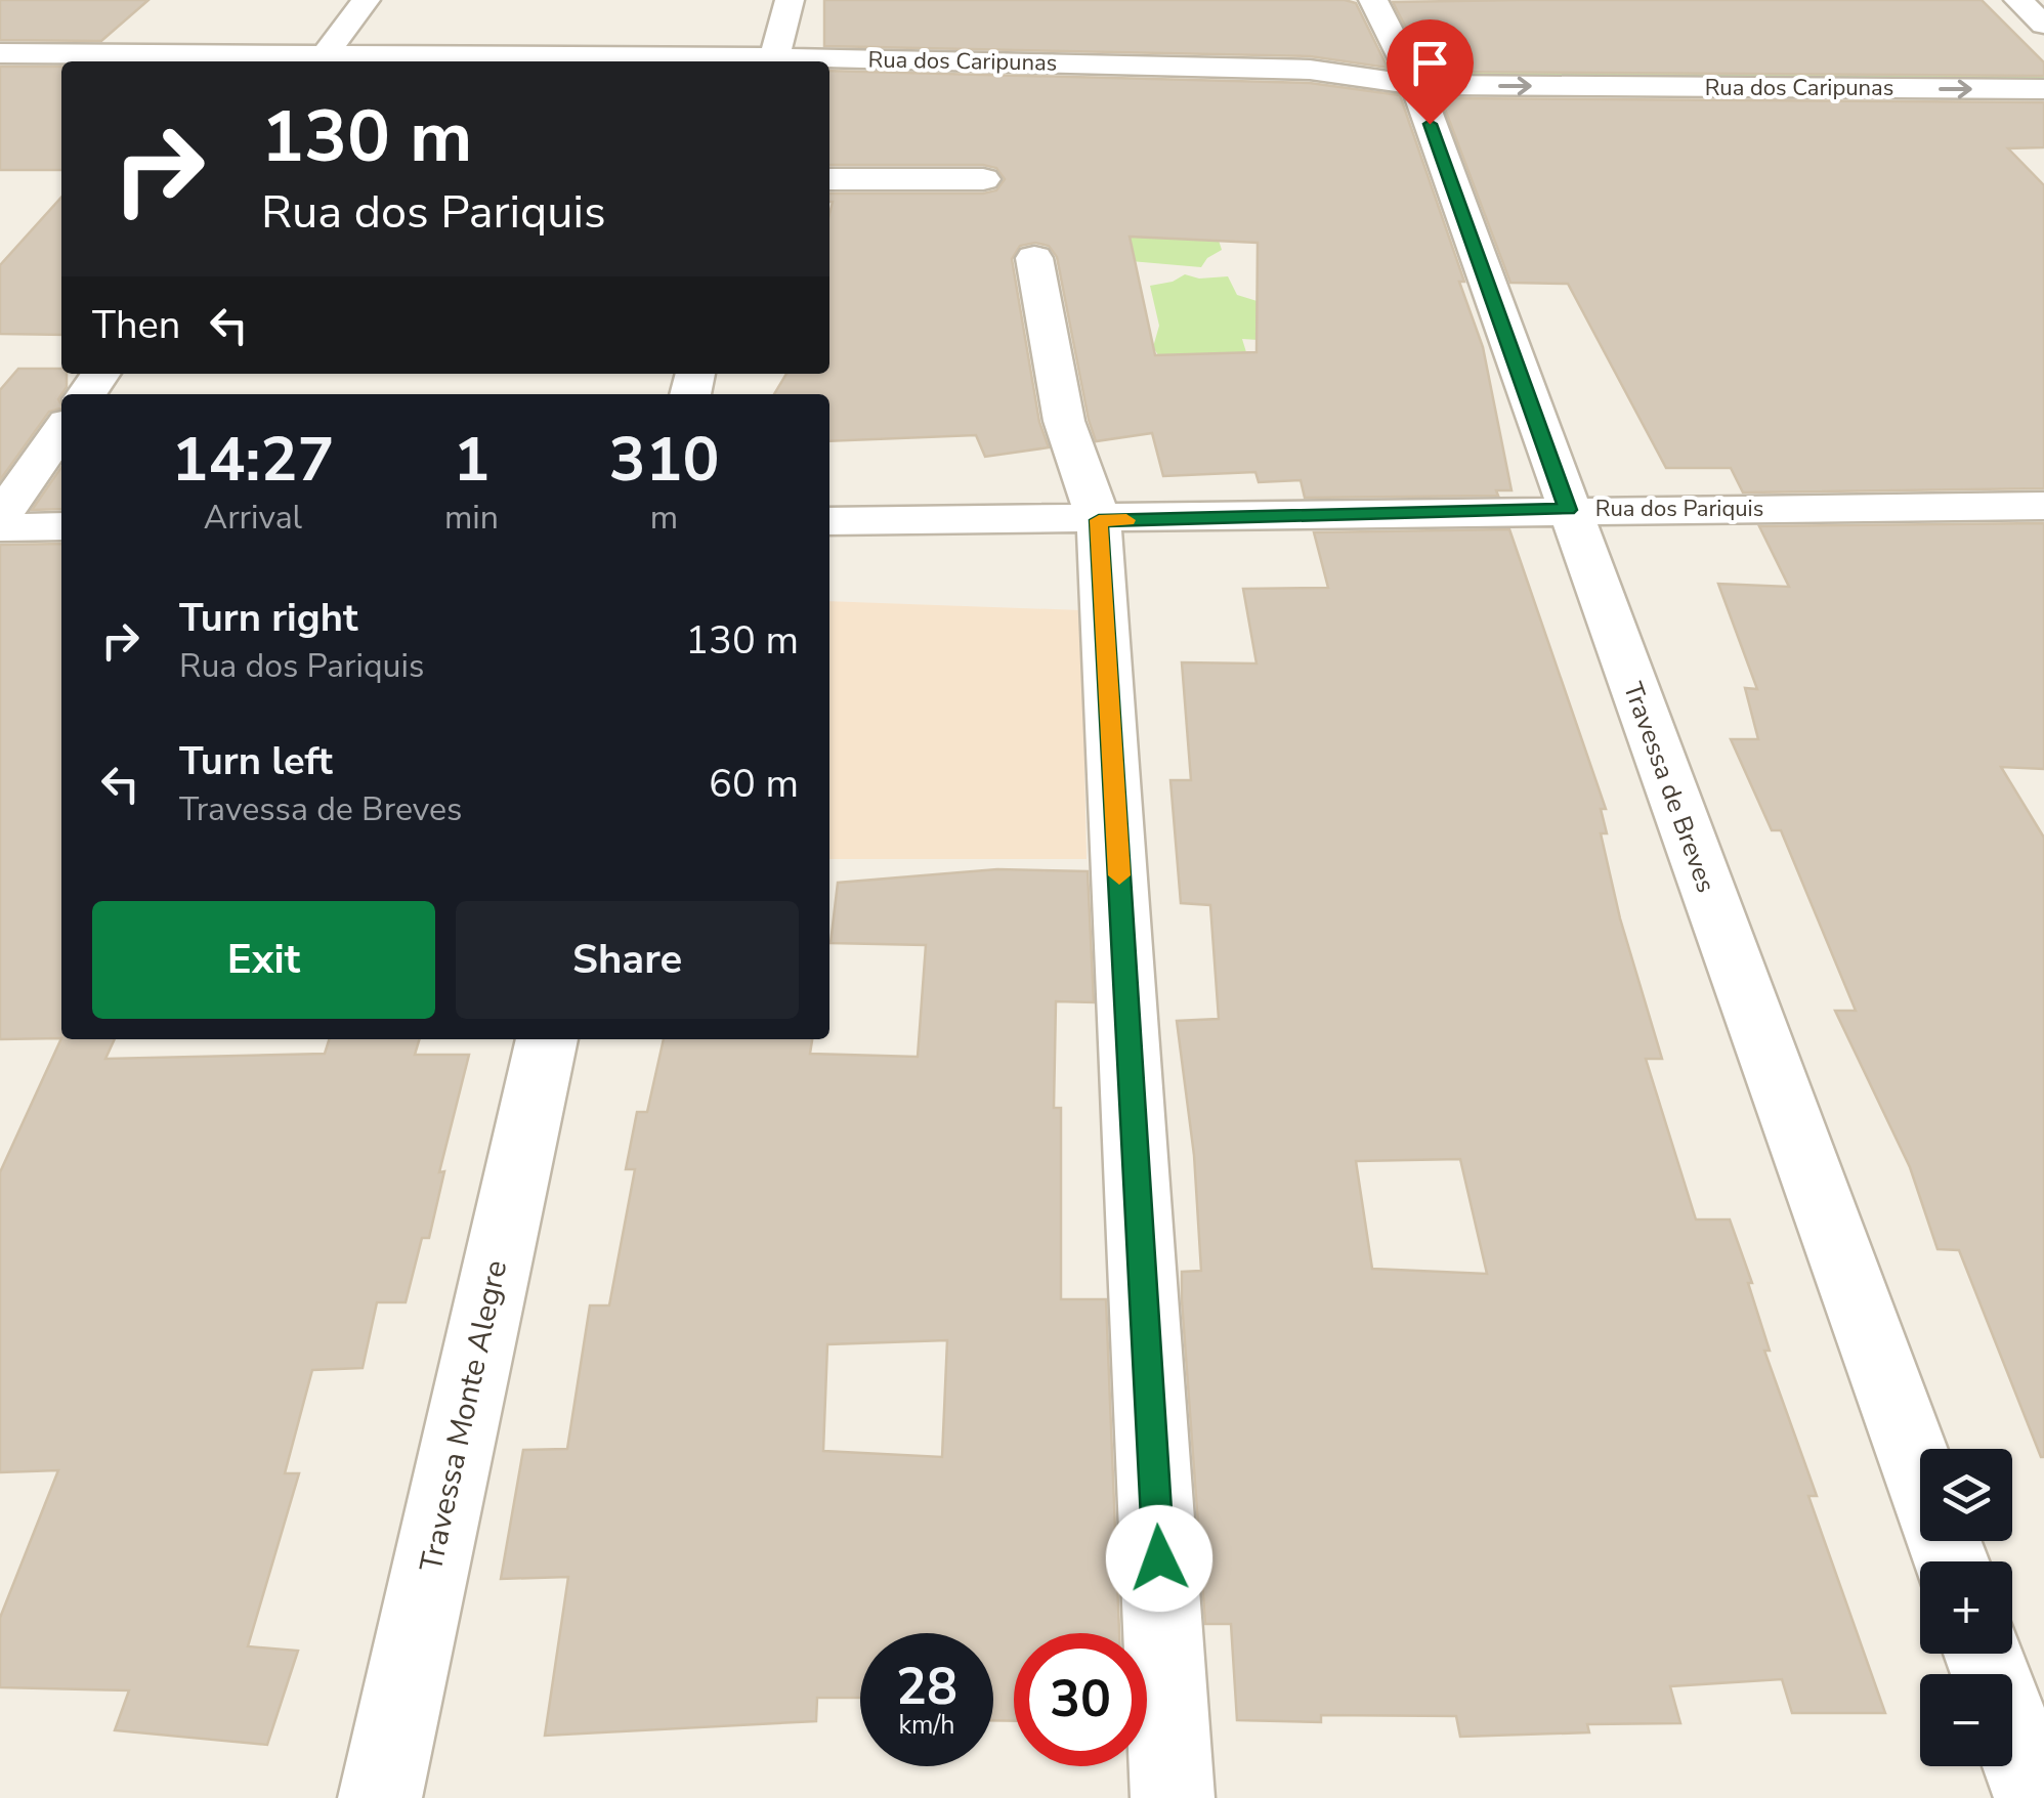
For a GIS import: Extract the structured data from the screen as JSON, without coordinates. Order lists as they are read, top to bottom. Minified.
{"streets":{"street":["Rua dos Caripunas","Rua dos Pariquis","Travessa de Breves","Travessa Monte Alegre"]},"crossings":[["Rua dos Caripunas","Travessa de Breves"],["Rua dos Pariquis","Travessa de Breves"]],"page":{"turn":["130 m","Rua dos Pariquis"],"then":"Then","eta":["14:27","Arrival","1","min","310","m"],"list":[{"name":"Turn right","note":"Rua dos Pariquis","value":"130 m"},{"name":"Turn left","note":"Travessa de Breves","value":"60 m"}],"buttons":["Exit","Share"],"map_buttons":["+","−"],"speed":"28 km/h","limit":"30"}}
